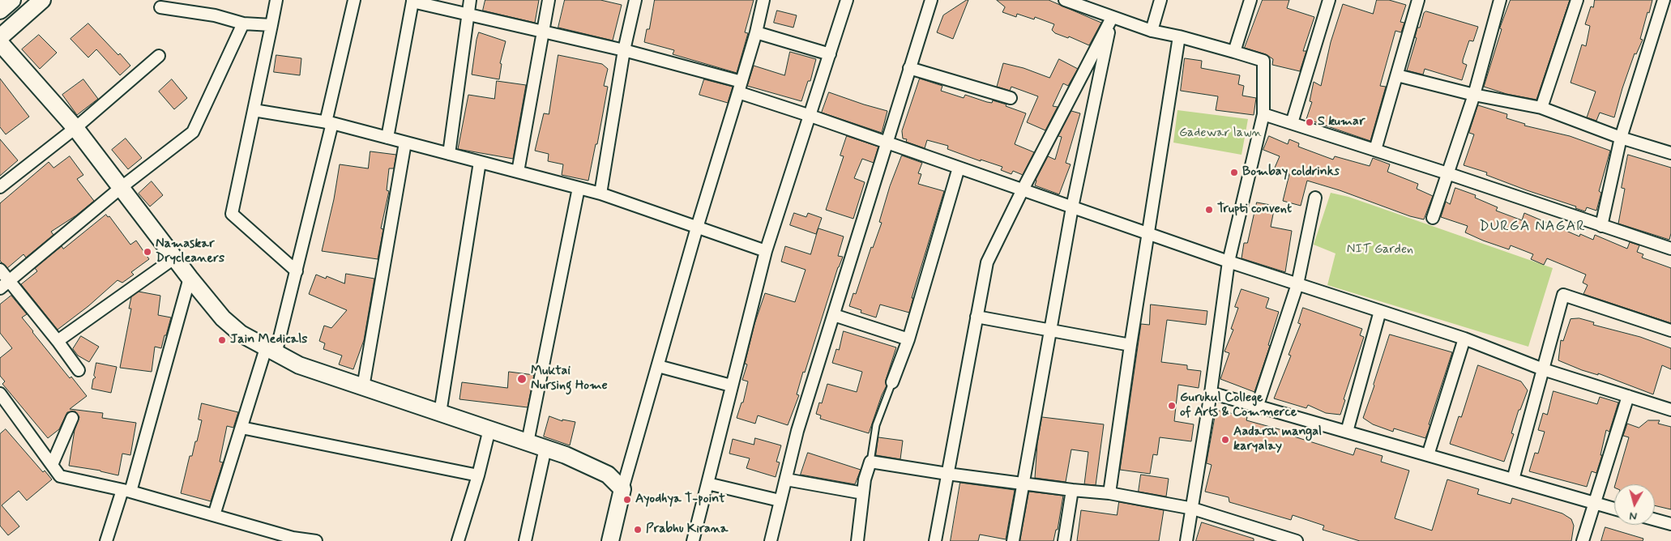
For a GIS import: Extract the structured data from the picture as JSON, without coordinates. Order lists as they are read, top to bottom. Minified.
{"districts":["DURGA NAGAR"],"parks":["Gadewar lawn","NIT Garden"],"places":["S kumar","Bombay coldrinks","Trupti convent","Namaskar Drycleaners","Jain Medicals","Muktai Nursing Home","Gurukul College of Arts & Commerce","Aadarsh mangal karyalay","Ayodhya T-point","Prabhu Kirana"],"north":"bottom"}
